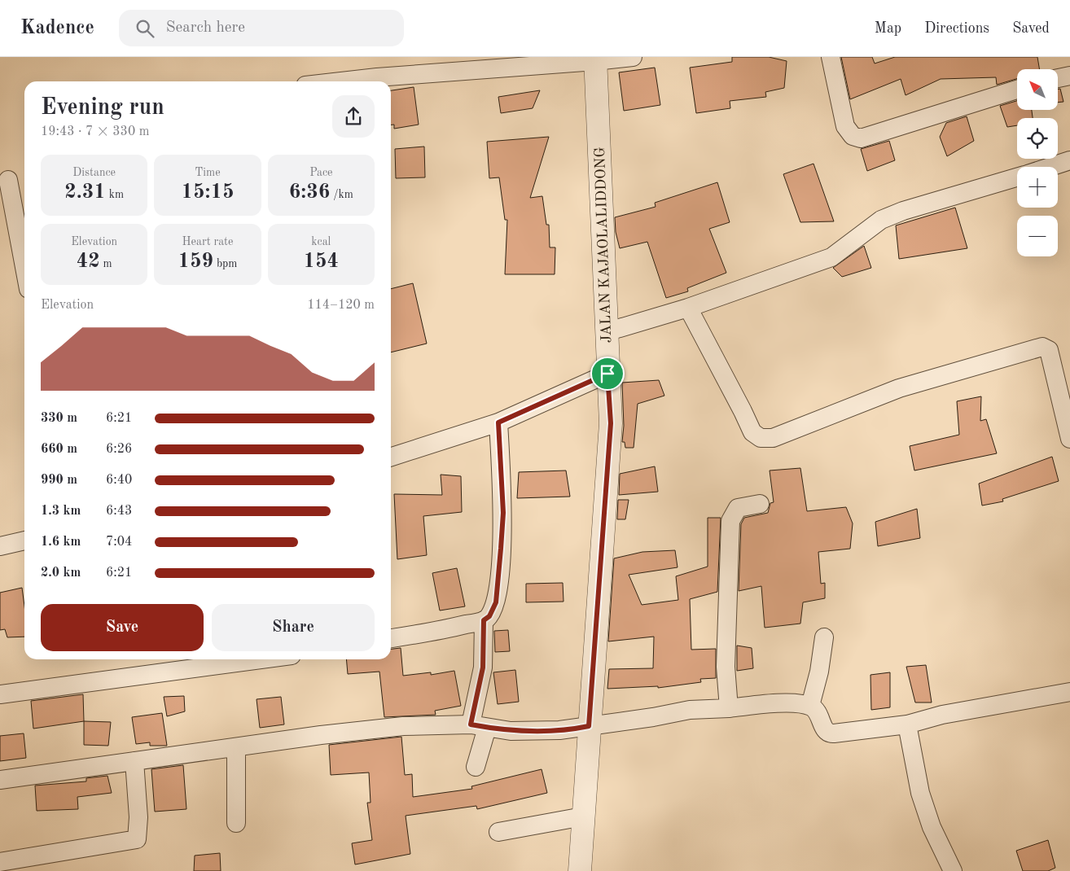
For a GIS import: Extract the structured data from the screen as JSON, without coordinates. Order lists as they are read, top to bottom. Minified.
{"streets":{"street":["JALAN KAJAOLALIDDONG"]},"north":"top left","page":{"header":"Kadence","search":"Search here","nav":["Map","Directions","Saved"],"map_buttons":["+","−"],"heading":["Evening run","19:43 · 7 × 330 m"],"stats":[["Distance","2.31 km"],["Time","15:15"],["Pace","6:36 /km"],["Elevation","42 m"],["Heart rate","159 bpm"],["kcal","154"]],"chart":["Elevation","114–120 m"],"list":[{"name":"330 m","note":"6:21"},{"name":"660 m","note":"6:26"},{"name":"990 m","note":"6:40"},{"name":"1.3 km","note":"6:43"},{"name":"1.6 km","note":"7:04"},{"name":"2.0 km","note":"6:21"}],"buttons":["Save","Share"]}}
